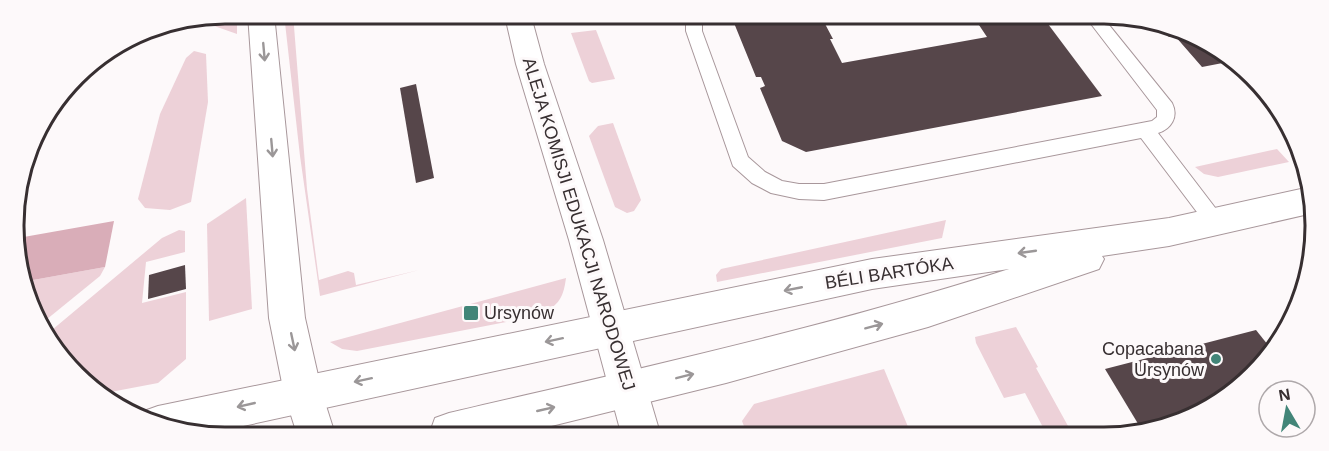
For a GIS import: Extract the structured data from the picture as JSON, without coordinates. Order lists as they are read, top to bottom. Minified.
{"streets":{"street":["ALEJA KOMISJI EDUKACJI NARODOWEJ","BÉLI BARTÓKA"]},"crossings":[["ALEJA KOMISJI EDUKACJI NARODOWEJ","BÉLI BARTÓKA"]],"places":{"transit":["Ursynów"],"other":["Copacabana Ursynów"]},"north":"top"}
